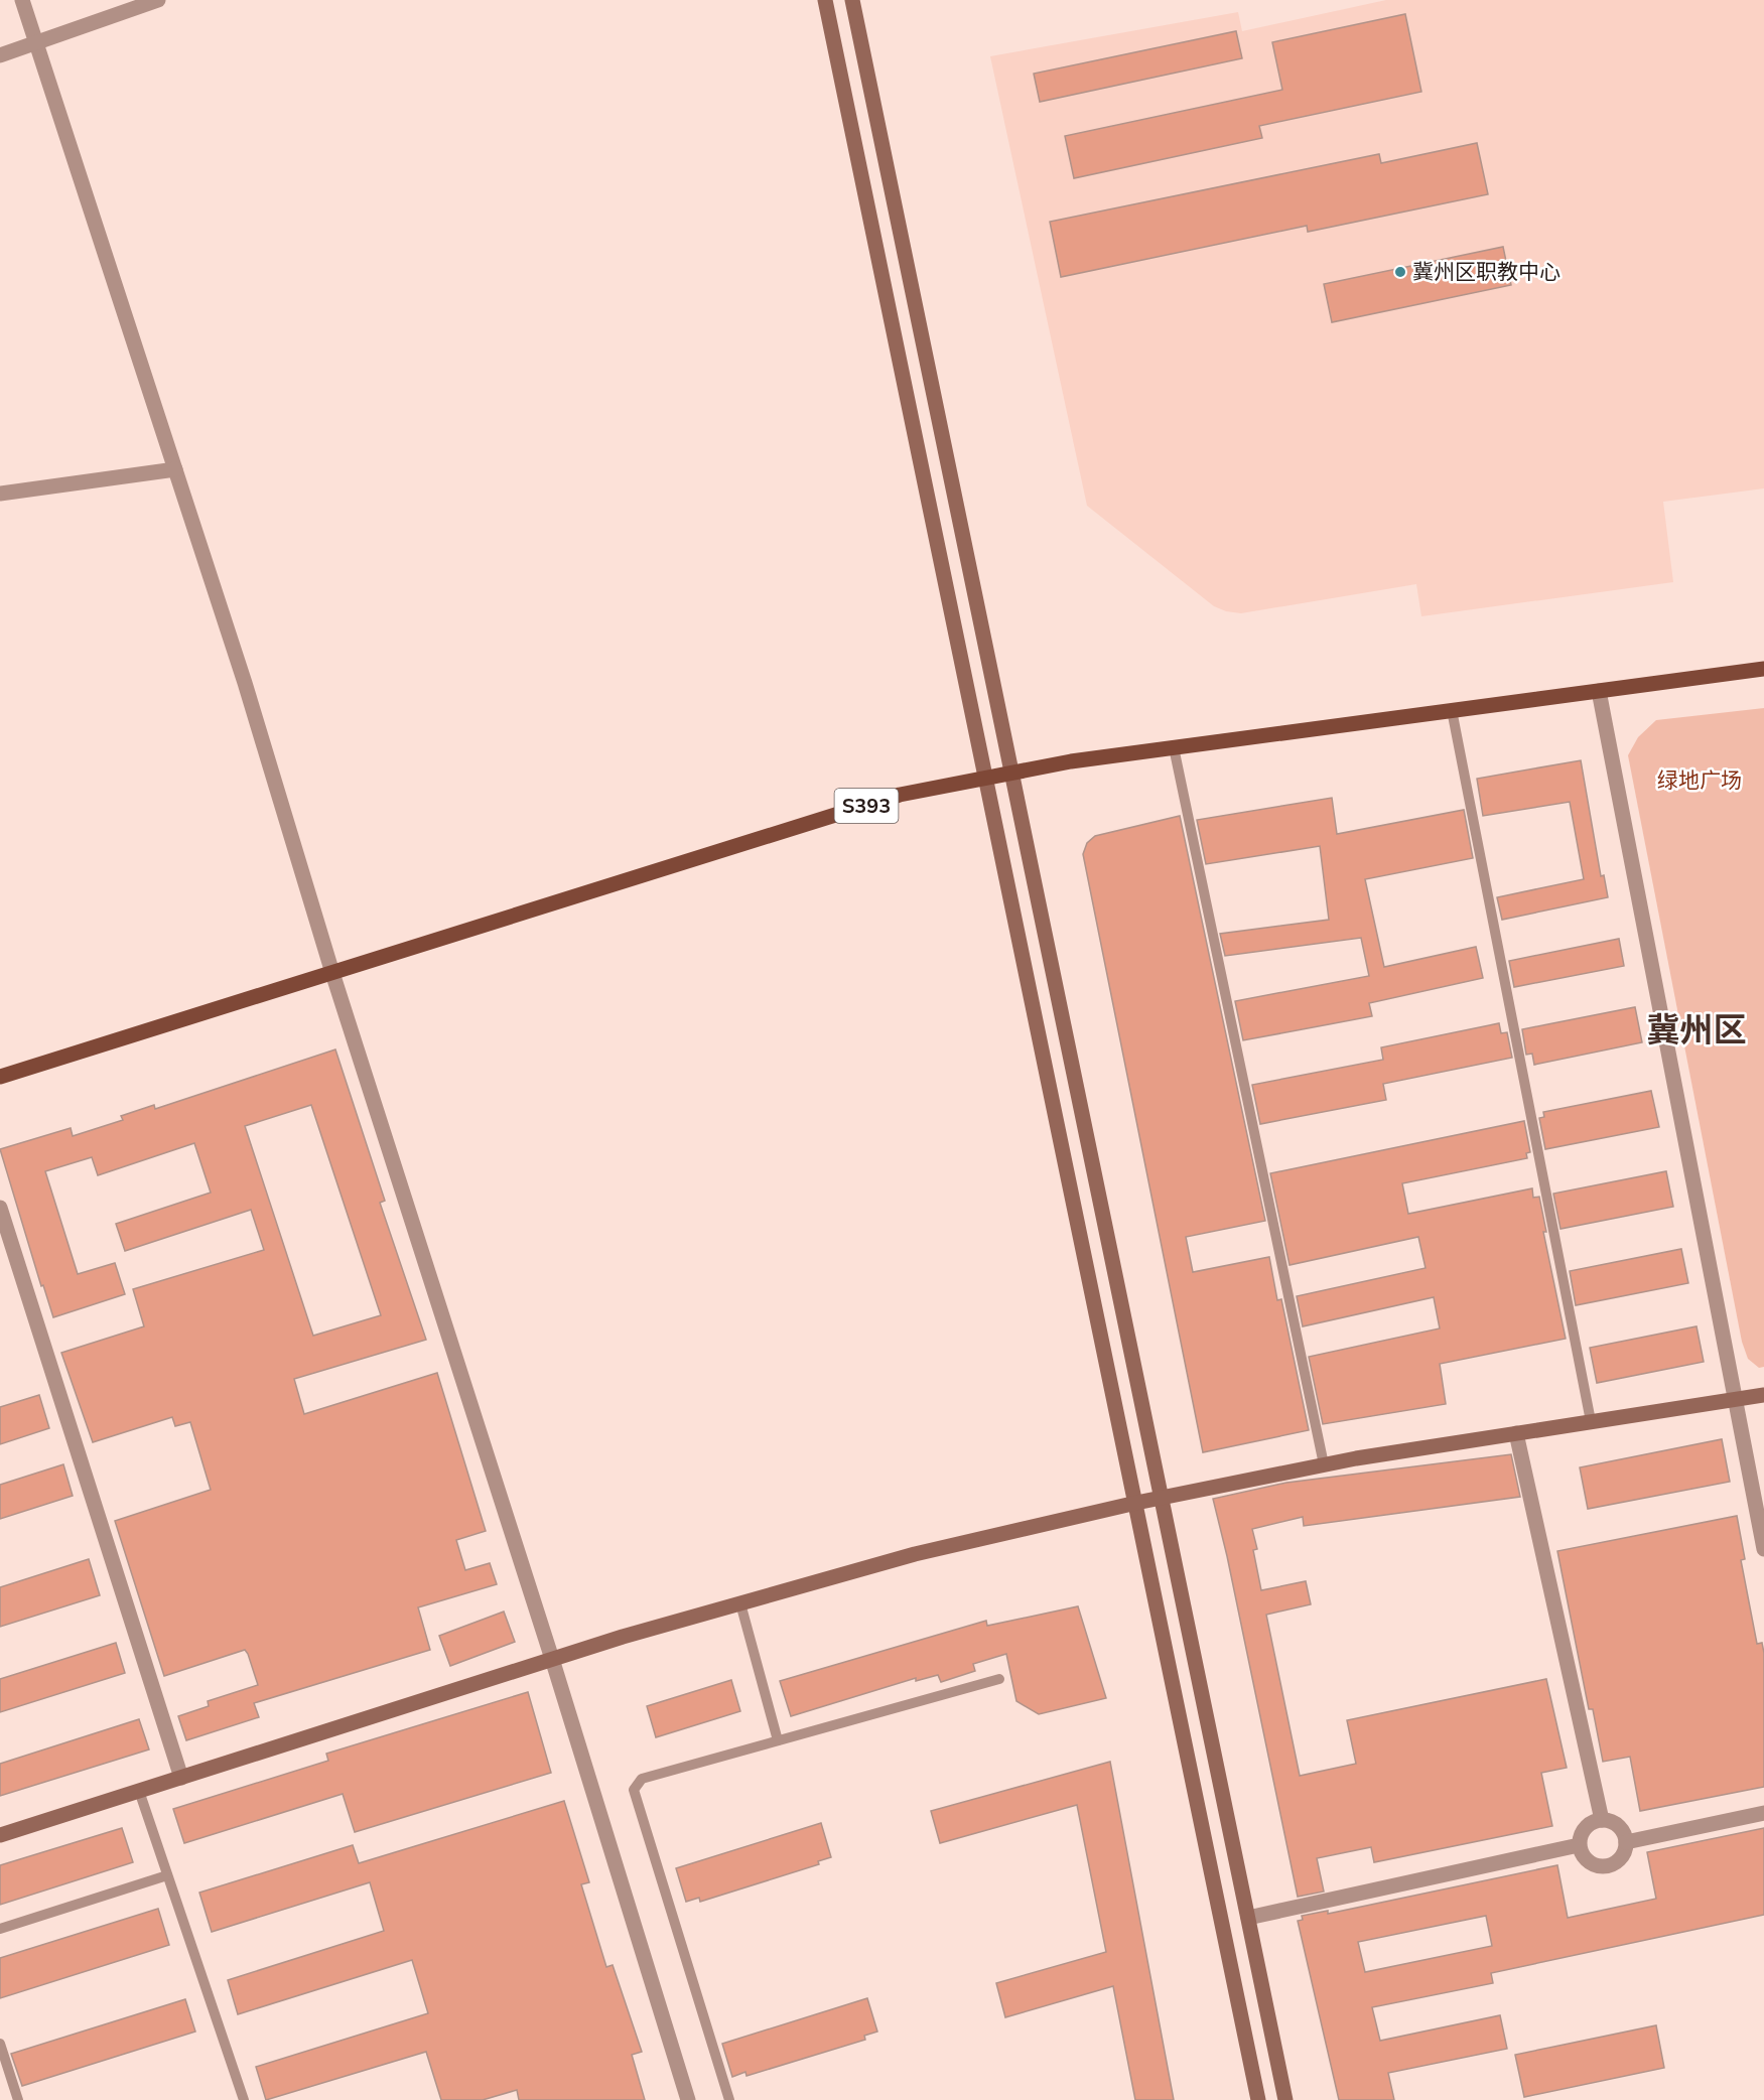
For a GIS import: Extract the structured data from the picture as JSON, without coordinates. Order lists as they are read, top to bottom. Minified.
{"streets":{"main road":["S393"]},"districts":["冀州区"],"parks":["绿地广场"],"places":["冀州区职教中心"]}
